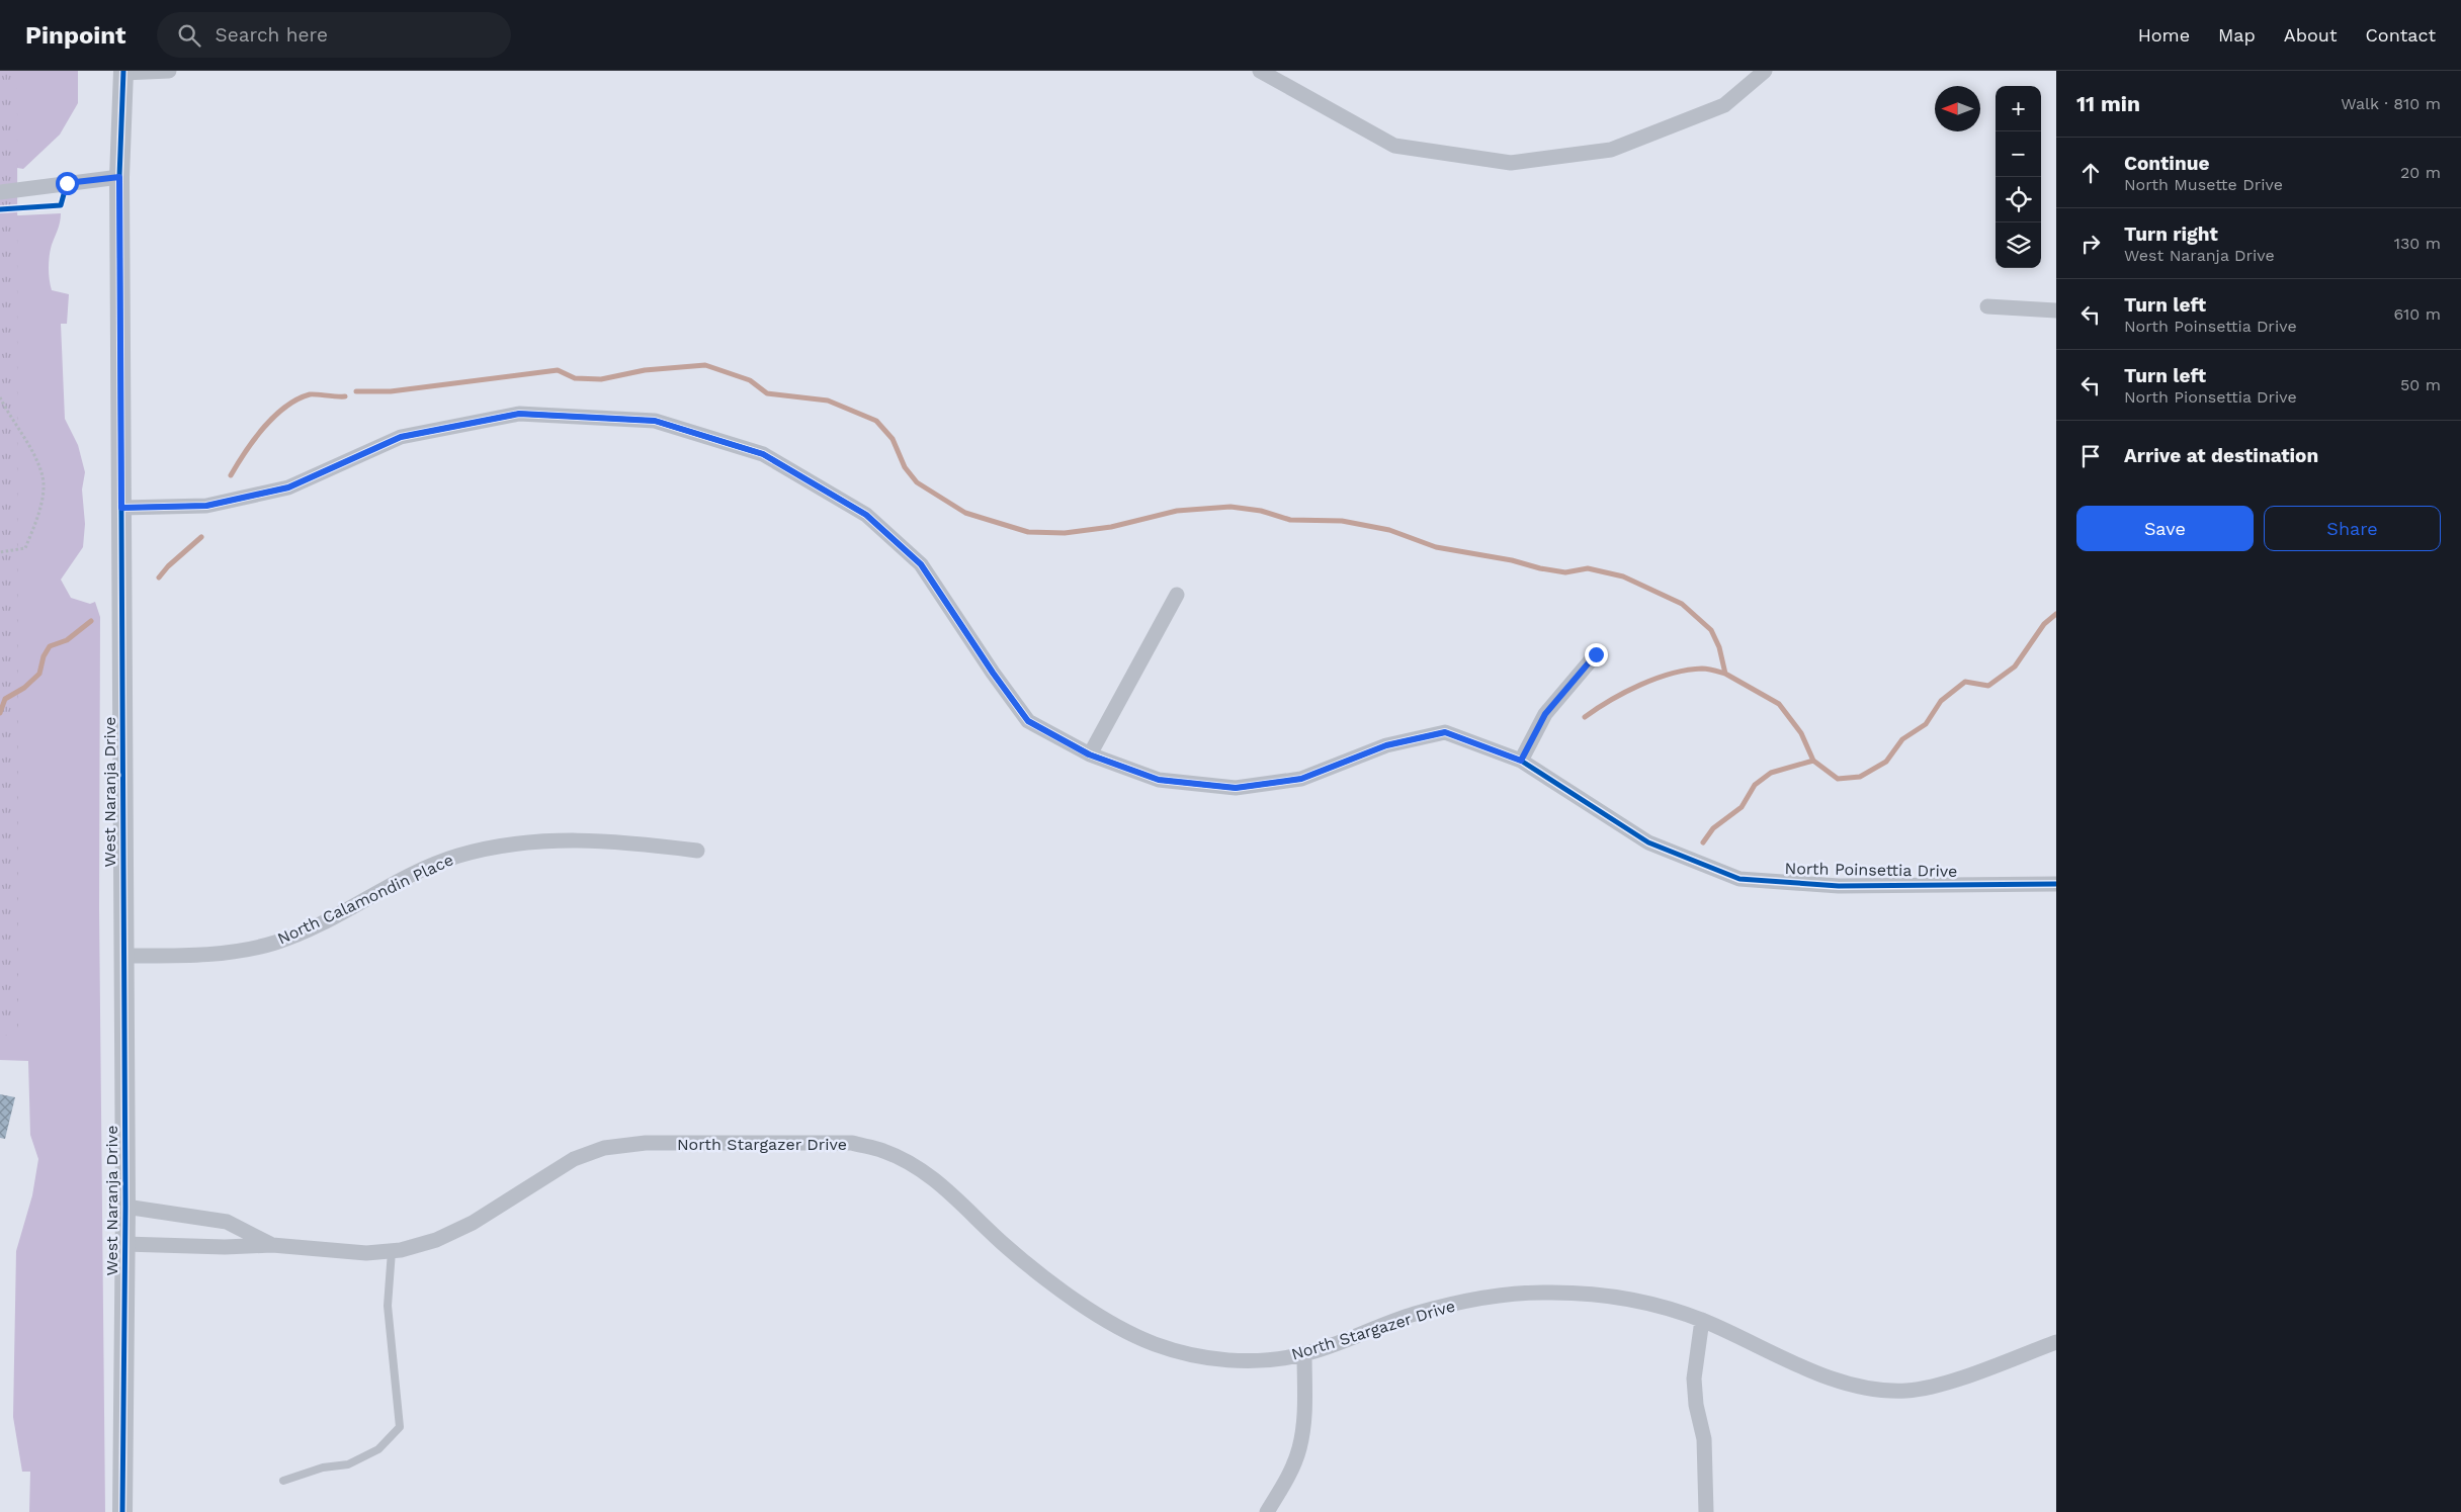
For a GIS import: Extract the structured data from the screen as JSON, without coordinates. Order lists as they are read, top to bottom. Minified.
{"streets":{"street":["West Naranja Drive","North Poinsettia Drive","North Calamondin Place","North Stargazer Drive"]},"crossings":[["West Naranja Drive","North Poinsettia Drive"],["West Naranja Drive","North Calamondin Place"],["West Naranja Drive","North Stargazer Drive"]],"north":"left","page":{"header":"Pinpoint","search":"Search here","nav":["Home","Map","About","Contact"],"heading":["11 min","Walk · 810 m"],"map_buttons":["+","−"],"list":[["Continue","North Musette Drive","20 m"],["Turn right","West Naranja Drive","130 m"],["Turn left","North Poinsettia Drive","610 m"],["Turn left","North Pionsettia Drive","50 m"],"Arrive at destination"],"buttons":["Save","Share"]}}
